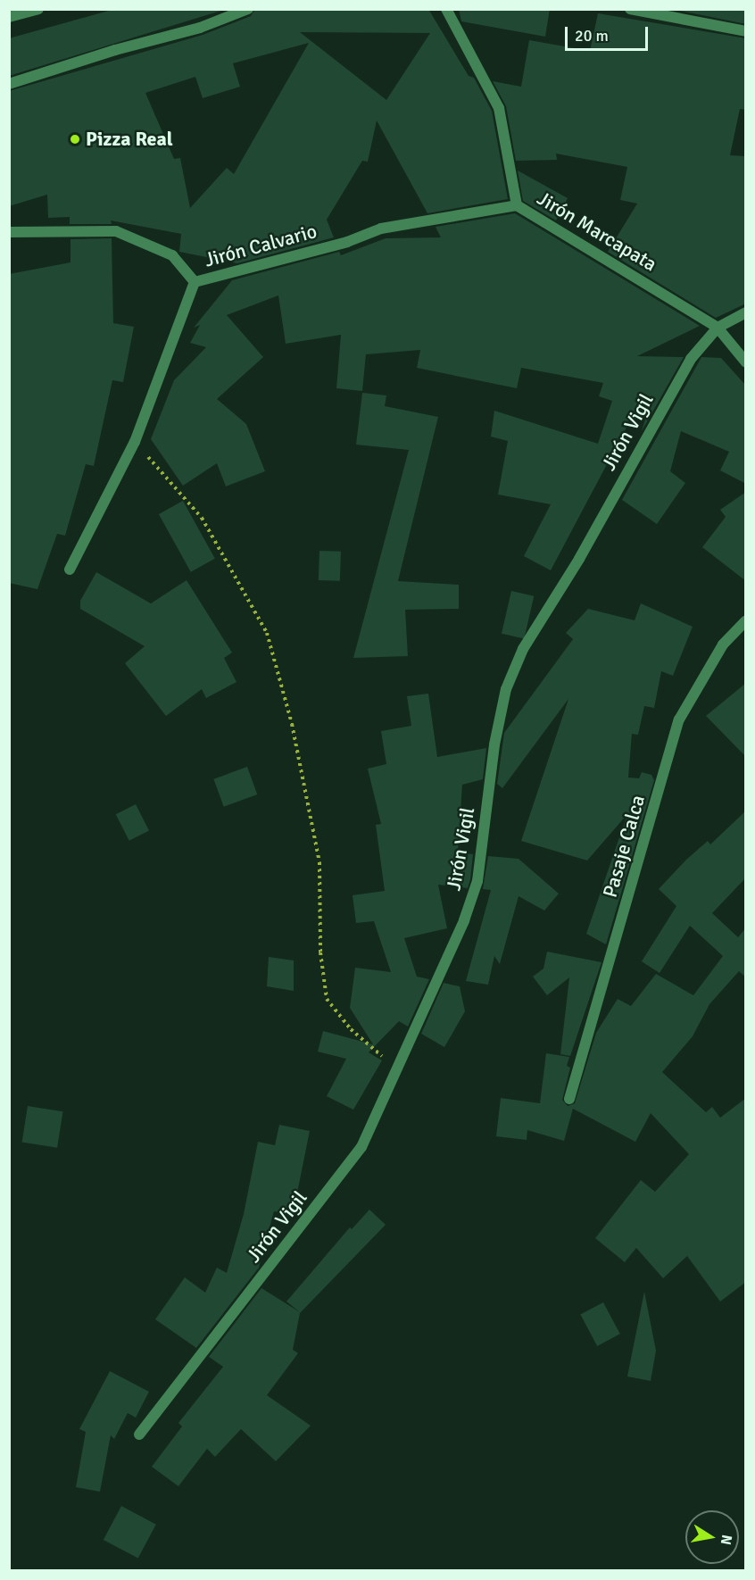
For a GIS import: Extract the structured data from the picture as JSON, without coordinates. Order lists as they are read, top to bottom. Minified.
{"streets":{"street":["Jirón Marcapata","Jirón Calvario","Jirón Vigil","Pasaje Calca"]},"crossings":[["Jirón Marcapata","Jirón Calvario"],["Jirón Marcapata","Jirón Vigil"]],"places":["Pizza Real"],"scale_bar":"20 m","north":"right"}
